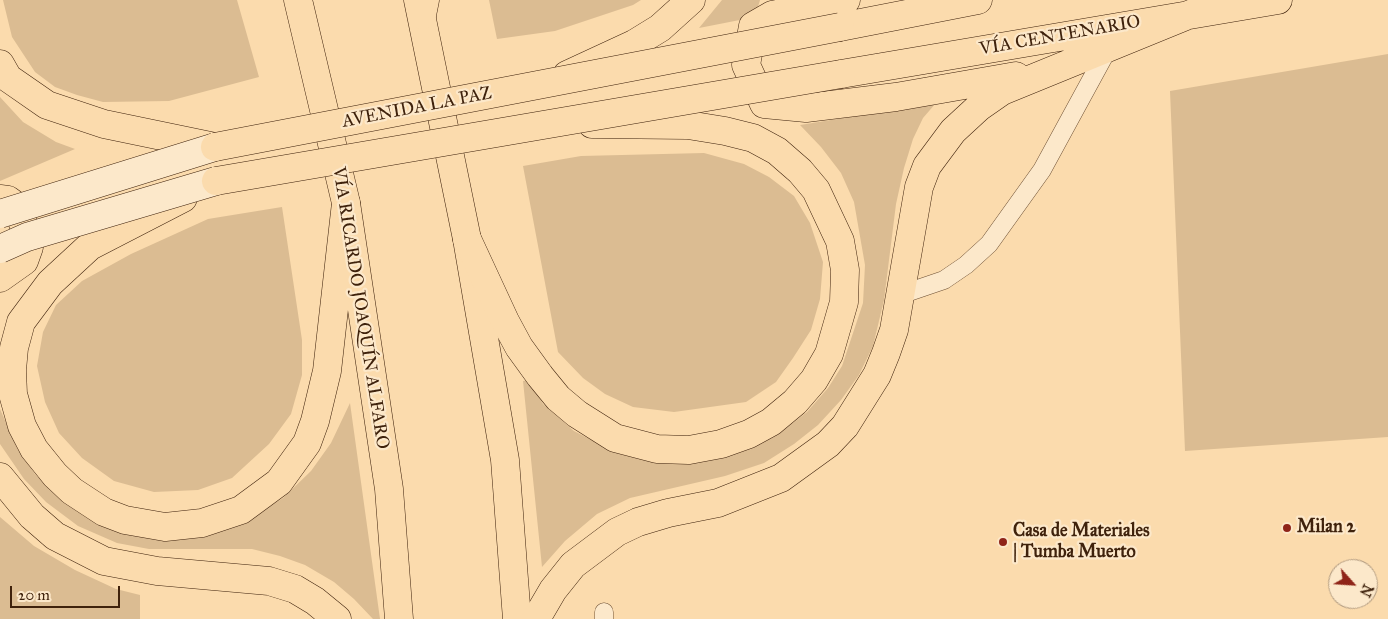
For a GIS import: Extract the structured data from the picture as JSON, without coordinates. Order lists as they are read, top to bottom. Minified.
{"streets":{"main road":["VÍA CENTENARIO","AVENIDA LA PAZ","VÍA RICARDO JOAQUÍN ALFARO"]},"crossings":[["VÍA CENTENARIO","AVENIDA LA PAZ"]],"places":["Milan 2","Casa de Materiales | Tumba Muerto"],"scale_bar":"20 m","north":"bottom right"}
